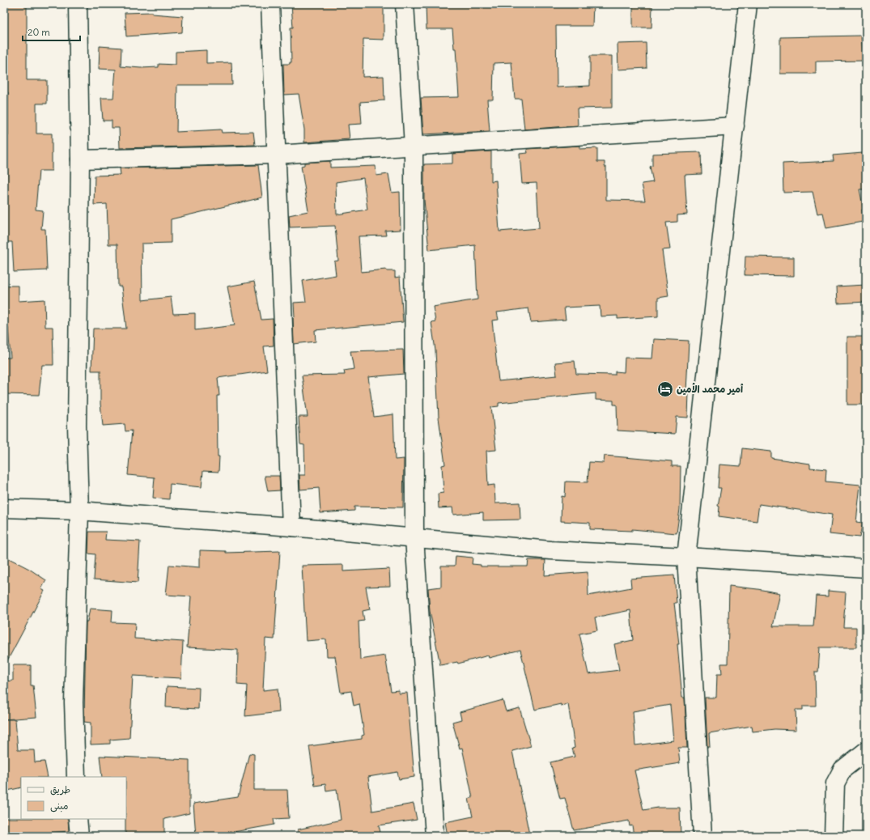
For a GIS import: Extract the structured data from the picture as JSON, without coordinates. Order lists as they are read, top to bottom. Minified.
{"places":{"hotel":["أمير محمد الأمين"]},"legend":["طريق","مبنى"],"scale_bar":"20 m"}
